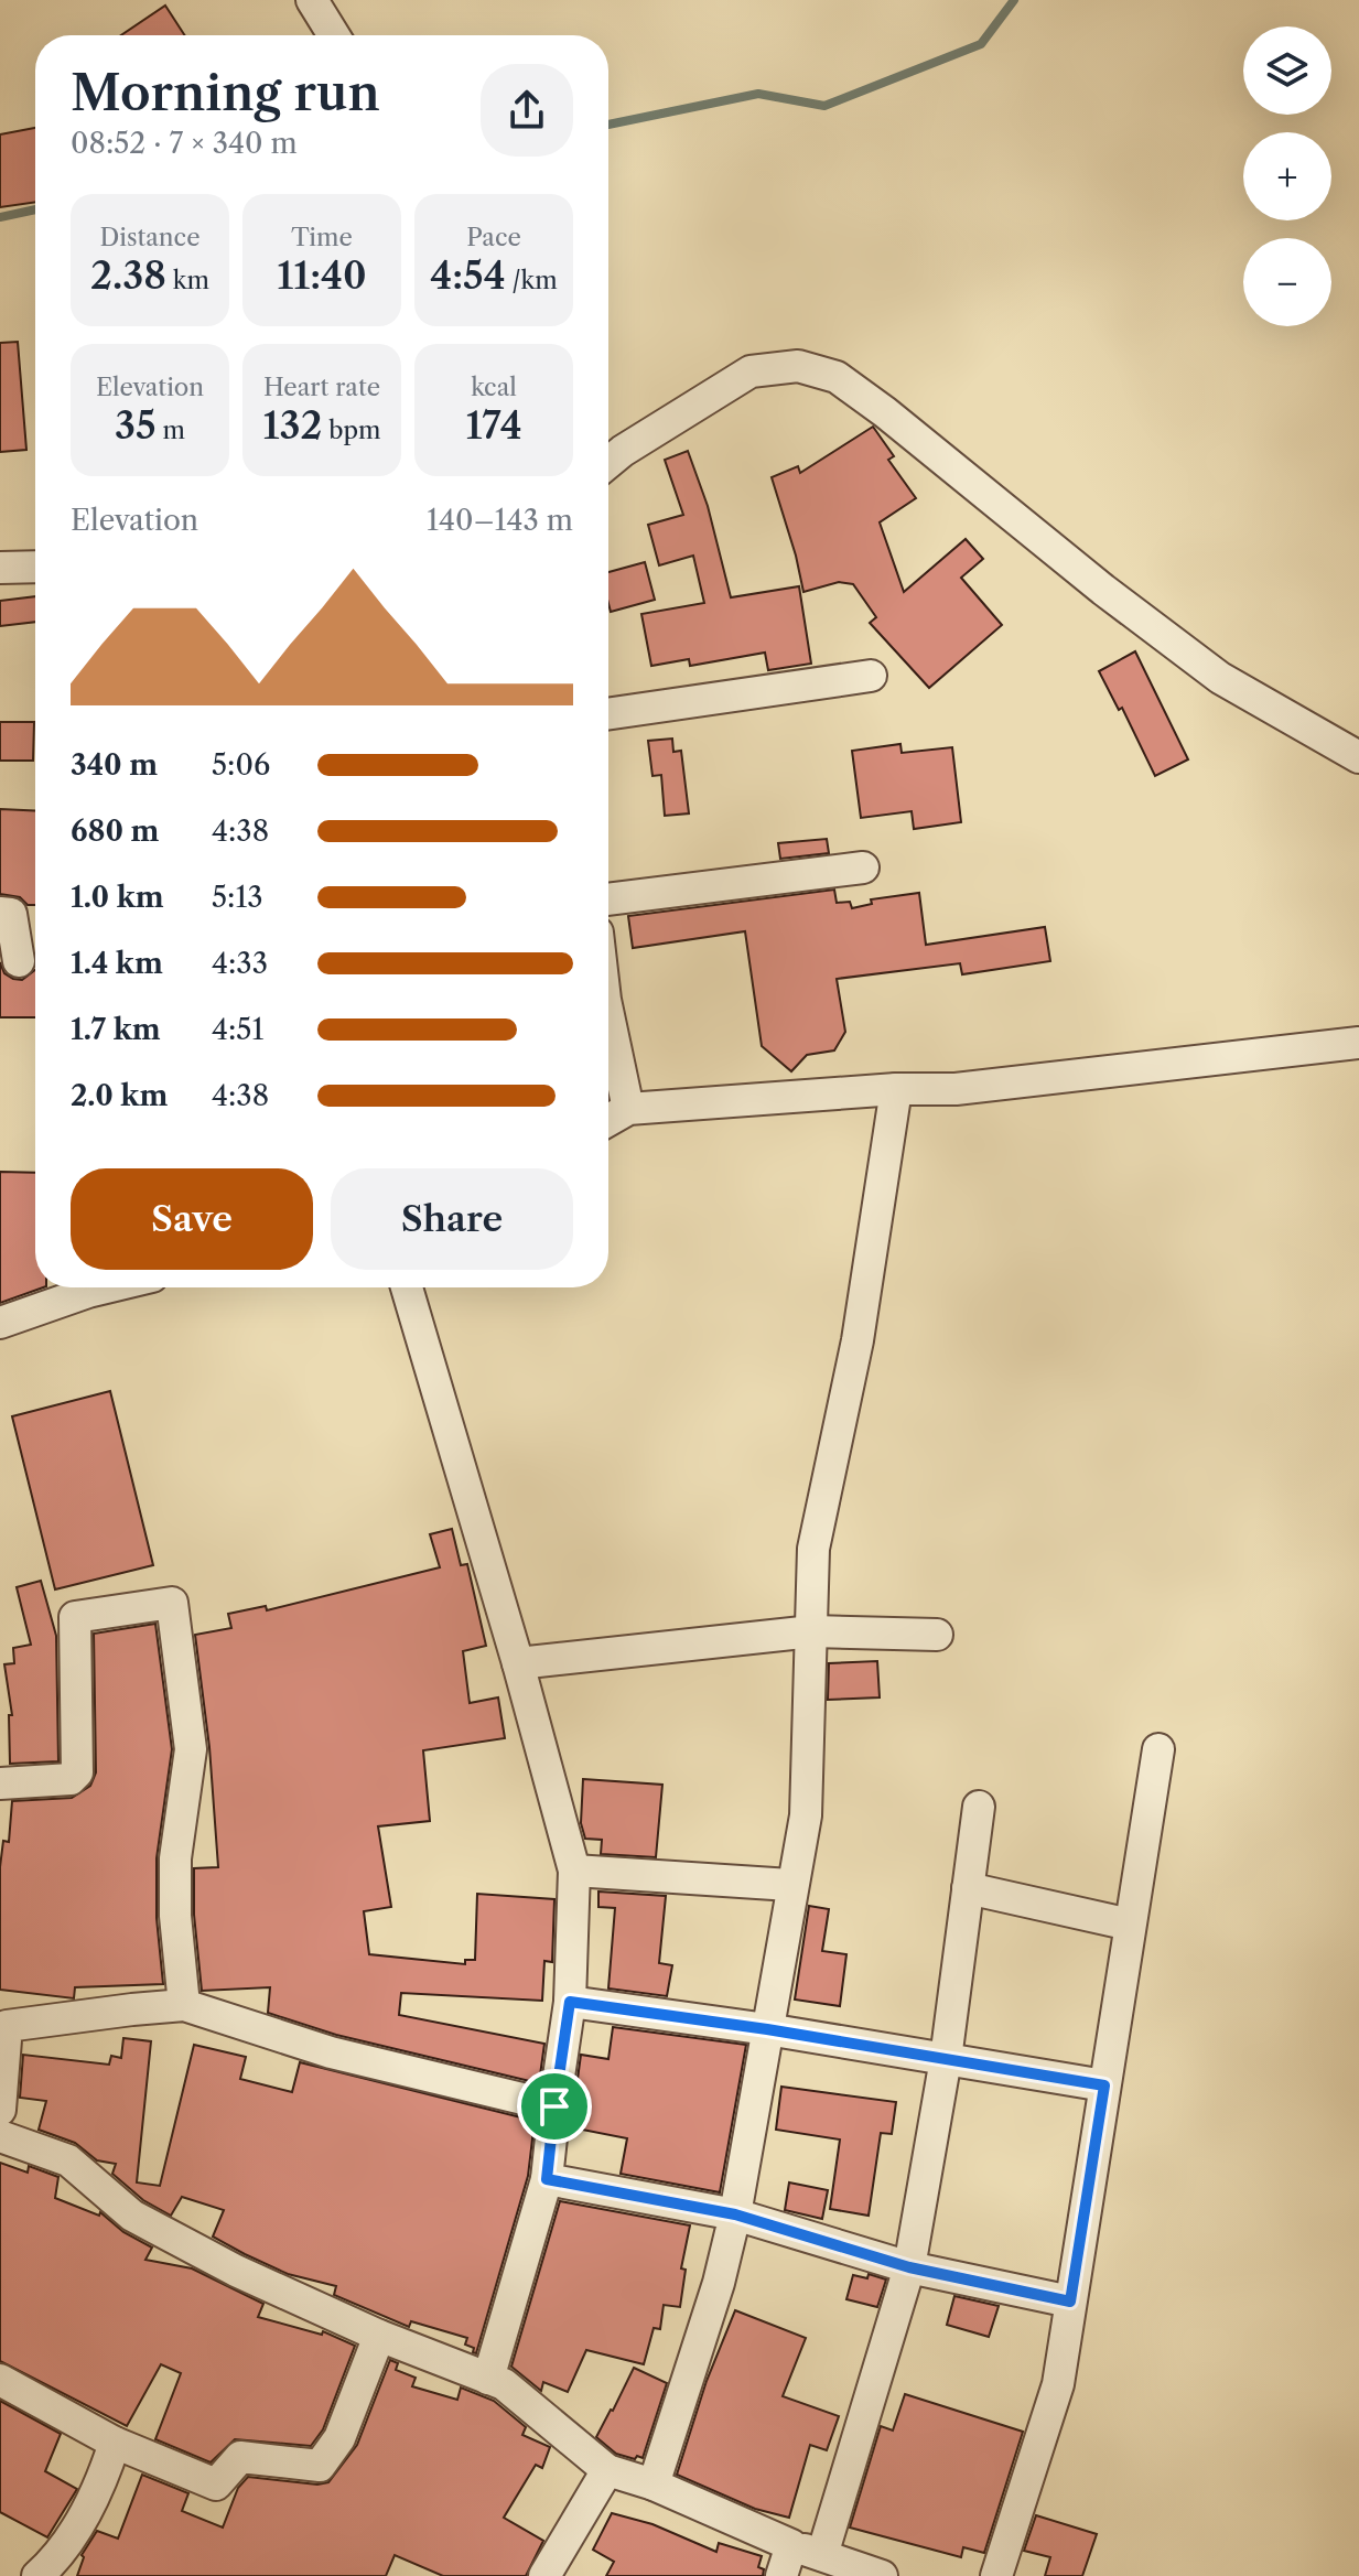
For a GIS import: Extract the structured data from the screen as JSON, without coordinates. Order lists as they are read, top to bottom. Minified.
{"page":{"map_buttons":["+","−"],"heading":["Morning run","08:52 · 7 × 340 m"],"stats":[["Distance","2.38 km"],["Time","11:40"],["Pace","4:54 /km"],["Elevation","35 m"],["Heart rate","132 bpm"],["kcal","174"]],"chart":["Elevation","140–143 m"],"list":[{"name":"340 m","note":"5:06"},{"name":"680 m","note":"4:38"},{"name":"1.0 km","note":"5:13"},{"name":"1.4 km","note":"4:33"},{"name":"1.7 km","note":"4:51"},{"name":"2.0 km","note":"4:38"}],"buttons":["Save","Share"]}}
